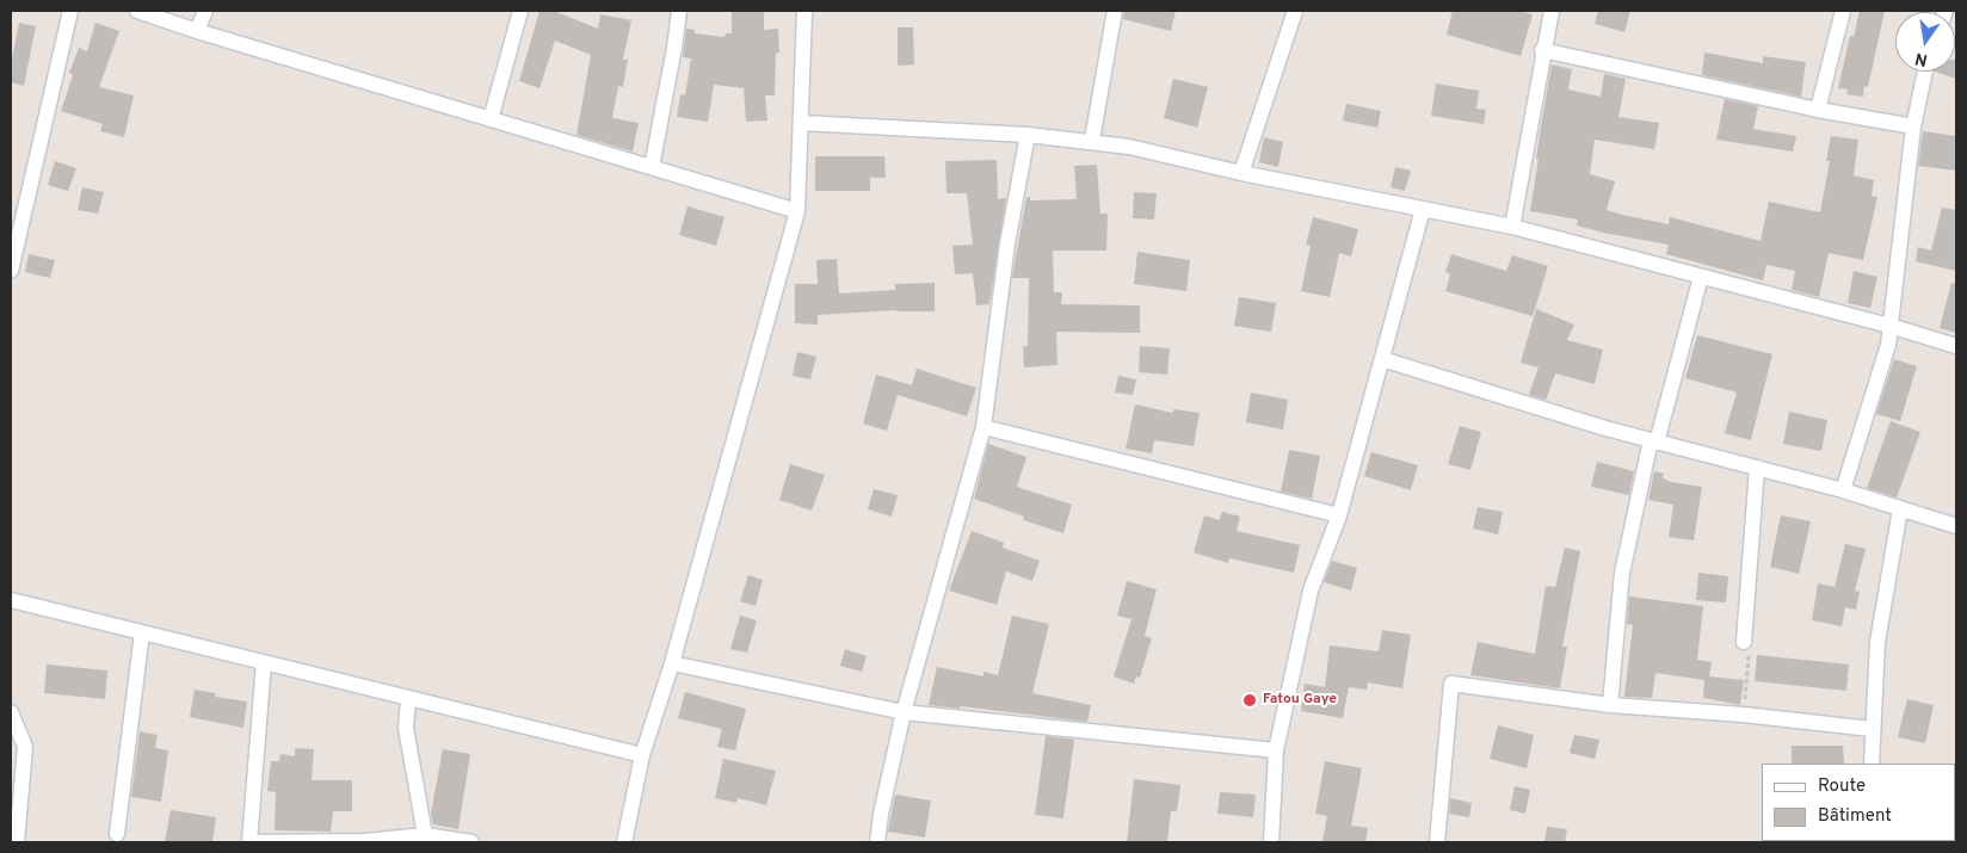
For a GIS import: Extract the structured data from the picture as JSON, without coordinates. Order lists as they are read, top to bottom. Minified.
{"places":["Fatou Gaye"],"legend":["Route","Bâtiment"],"north":"bottom"}
